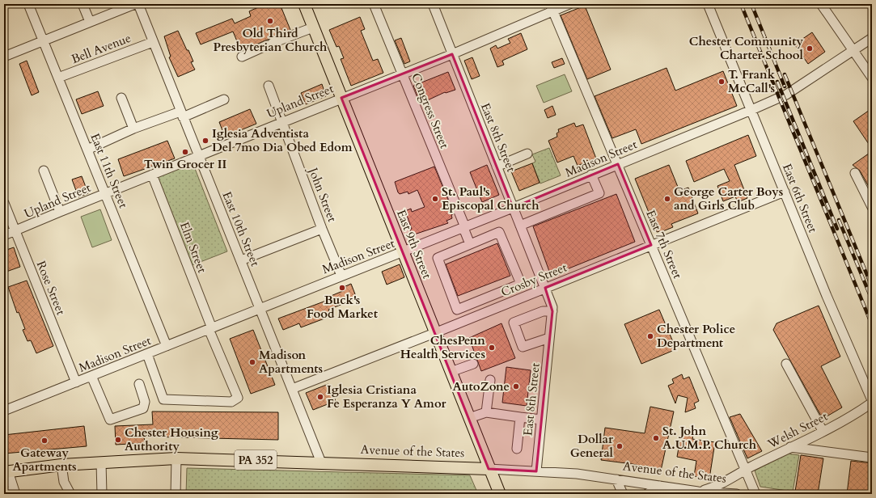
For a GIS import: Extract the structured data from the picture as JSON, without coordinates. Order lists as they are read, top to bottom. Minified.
{"streets":{"main road":["East 9th Street","Avenue of the States","PA 352"],"street":["Bell Avenue","Upland Street","Congress Street","East 8th Street","Madison Street","East 11th Street","John Street","East 6th Street","East 10th Street","East 7th Street","Elm Street","Crosby Street","Rose Street","Welsh Street"]},"crossings":[["Bell Avenue","East 11th Street"],["Bell Avenue","East 10th Street"],["Upland Street","Congress Street"],["Upland Street","East 8th Street"],["Upland Street","East 11th Street"],["Upland Street","John Street"],["Upland Street","East 10th Street"],["Upland Street","East 9th Street"],["Upland Street","East 7th Street"],["Upland Street","Elm Street"],["Upland Street","Rose Street"],["Congress Street","Madison Street"],["East 8th Street","Madison Street"],["East 8th Street","Crosby Street"],["East 8th Street","Avenue of the States"],["Madison Street","East 11th Street"],["Madison Street","John Street"],["Madison Street","East 6th Street"],["Madison Street","East 10th Street"],["Madison Street","East 9th Street"],["Madison Street","East 7th Street"],["Madison Street","Elm Street"],["Madison Street","Rose Street"],["East 6th Street","Crosby Street"],["East 10th Street","Crosby Street"],["East 10th Street","Avenue of the States"],["East 9th Street","Crosby Street"],["East 9th Street","Avenue of the States"],["East 7th Street","Crosby Street"],["East 7th Street","Welsh Street"],["Welsh Street","Avenue of the States"],["Avenue of the States","PA 352"]],"places":["Old Third Presbyterian Church","Chester Community Charter School","T. Frank McCall's","Iglesia Adventista Del 7mo Dia Obed Edom","Twin Grocer II","St. Paul's Episcopal Church","George Carter Boys and Girls Club","Buck's Food Market","Chester Police Department","ChesPenn Health Services","Madison Apartments","AutoZone","Iglesia Cristiana Fe Esperanza Y Amor","St. John A.U.M.P. Church","Chester Housing Authority","Gateway Apartments","Dollar General"]}
